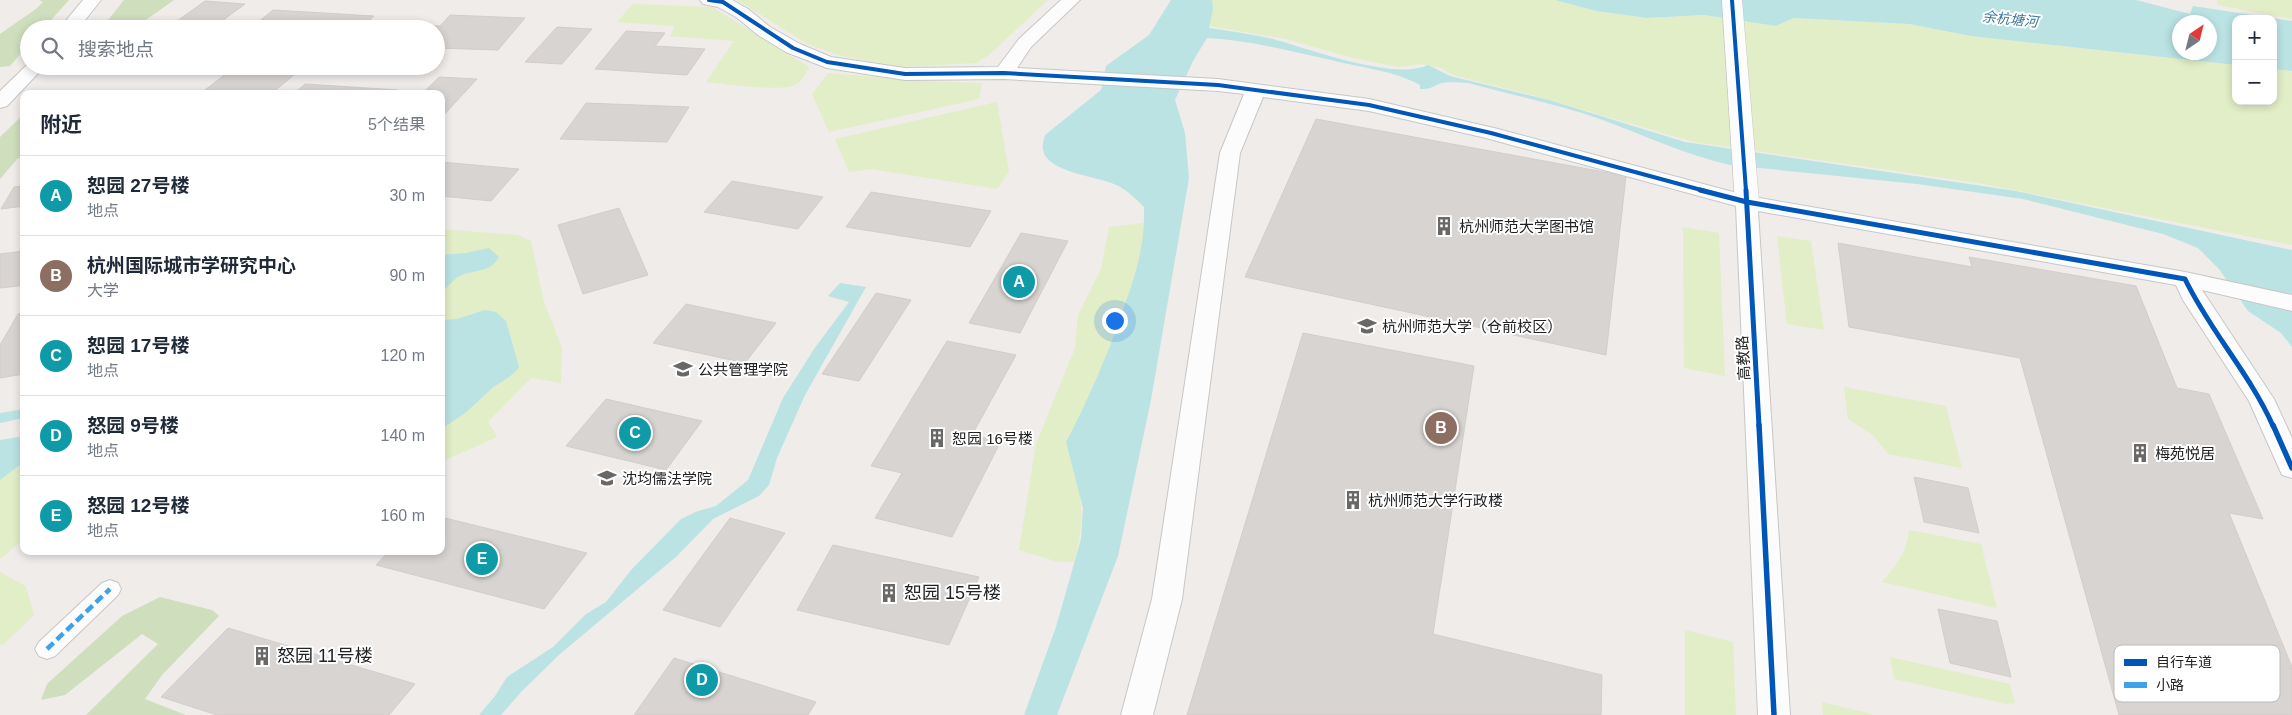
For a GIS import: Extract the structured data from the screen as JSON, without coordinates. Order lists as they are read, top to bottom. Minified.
{"streets":{"street":["高教路"]},"water":["余杭塘河"],"places":{"building":["杭州师范大学图书馆","恕园 16号楼","梅苑悦居","杭州师范大学行政楼","恕园 15号楼","怒园 11号楼"],"school or university":["杭州师范大学（仓前校区）","公共管理学院","沈均儒法学院"]},"legend":["自行车道","小路"],"north":"top right","page":{"map_buttons":["+","−"],"search":"搜索地点","heading":["附近","5个结果"],"list":[{"mark":"A","name":"恕园 27号楼","note":"地点","value":"30 m"},{"mark":"B","name":"杭州国际城市学研究中心","note":"大学","value":"90 m"},{"mark":"C","name":"恕园 17号楼","note":"地点","value":"120 m"},{"mark":"D","name":"怒园 9号楼","note":"地点","value":"140 m"},{"mark":"E","name":"怒园 12号楼","note":"地点","value":"160 m"}],"pins":["A","B","C","E","D"]}}
